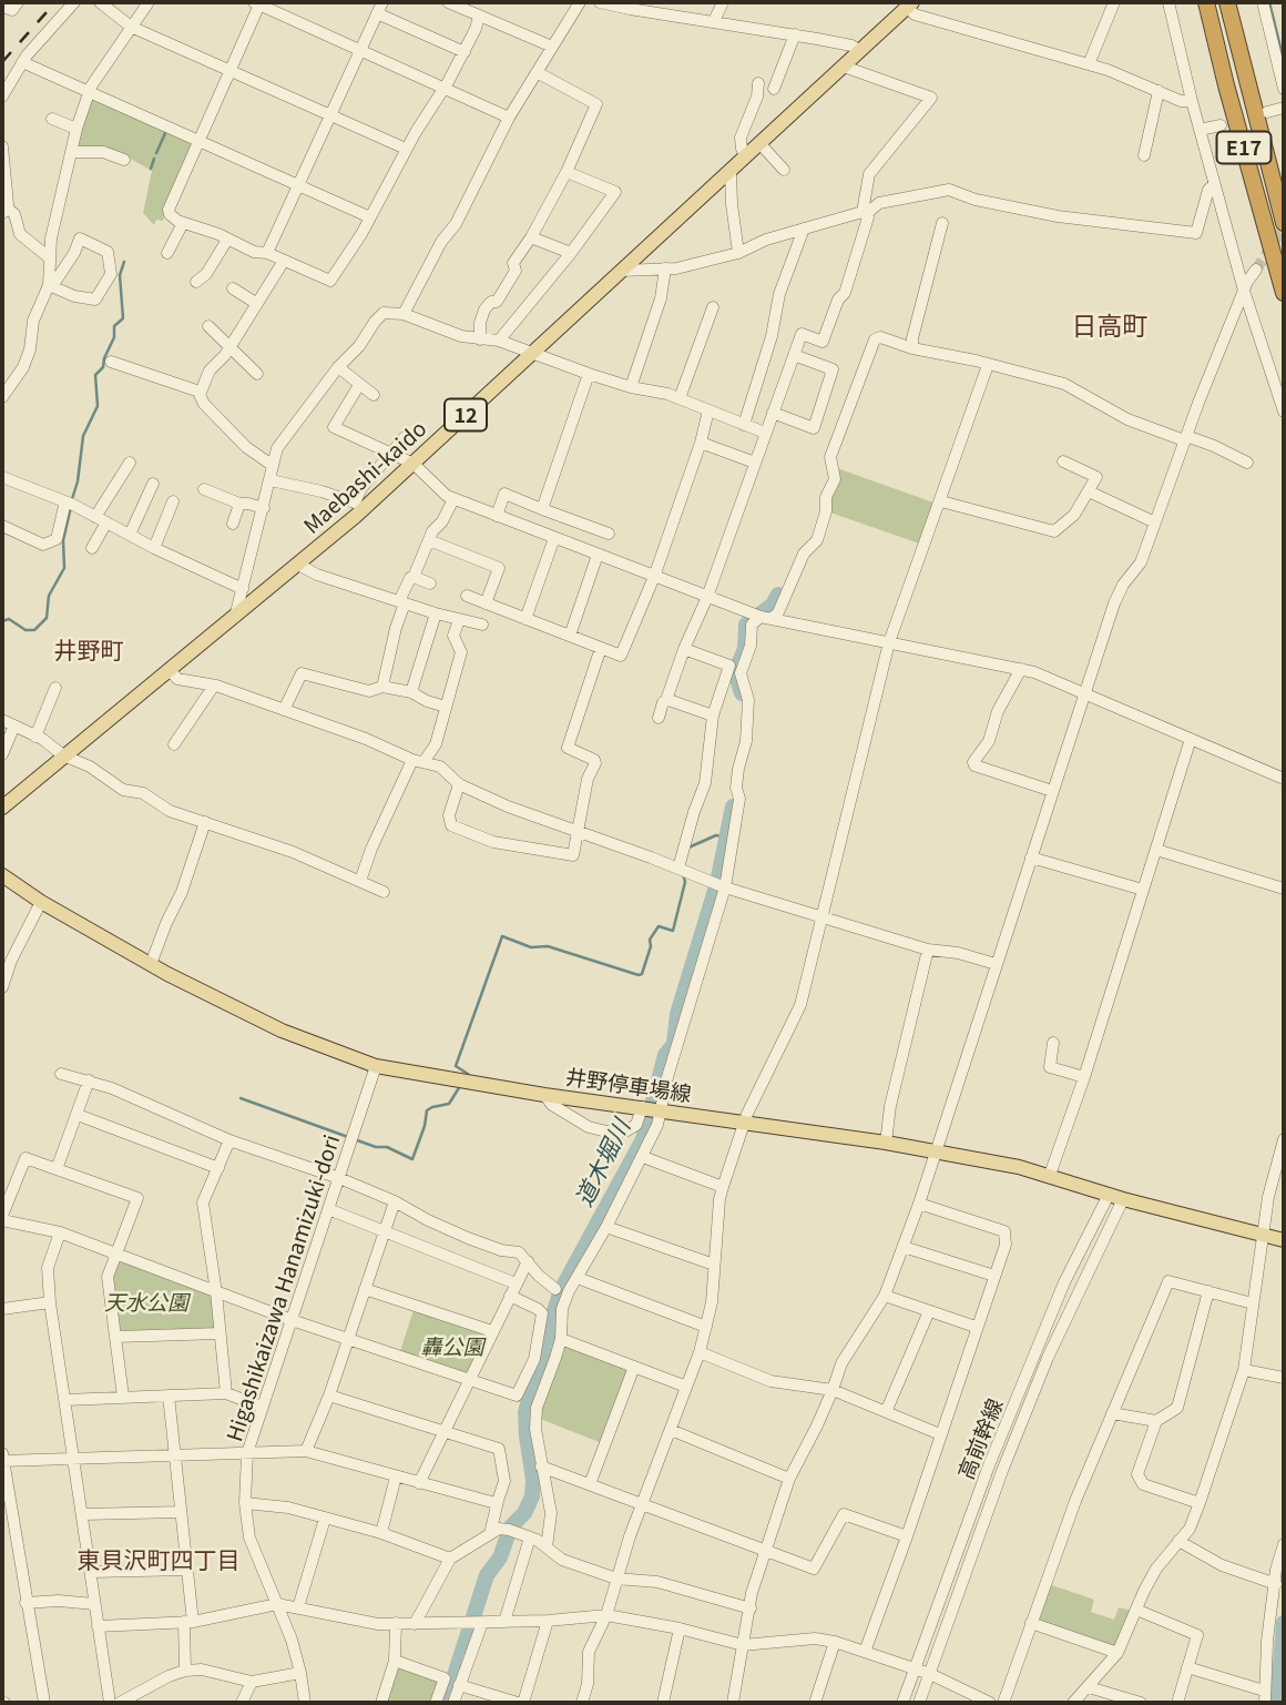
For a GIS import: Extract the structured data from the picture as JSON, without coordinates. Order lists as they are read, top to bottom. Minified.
{"streets":{"highway":["E17"],"main road":["12","Maebashi-kaido","井野停車場線"],"street":["Higashikaizawa Hanamizuki-dori","高前幹線"]},"crossings":[["井野停車場線","Higashikaizawa Hanamizuki-dori"],["井野停車場線","高前幹線"]],"districts":["日高町","井野町","東貝沢町四丁目"],"water":["道木堀川"],"parks":["天水公園","轟公園"]}
